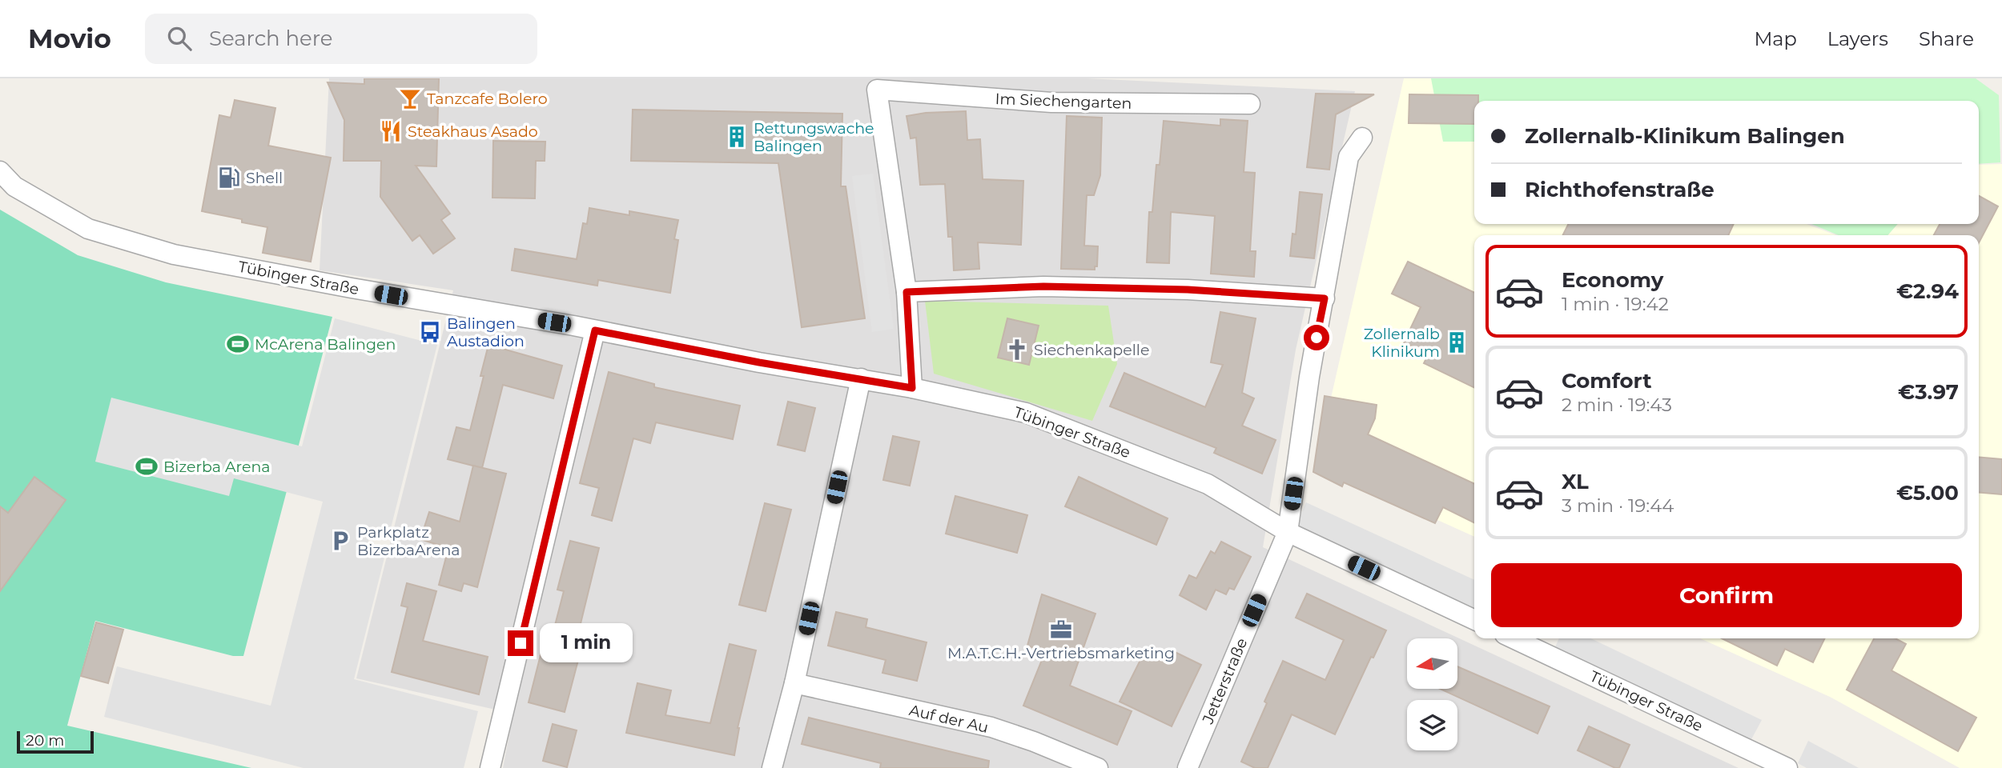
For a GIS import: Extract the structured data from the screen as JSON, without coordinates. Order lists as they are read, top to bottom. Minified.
{"streets":{"street":["Im Siechengarten","Tübinger Straße","Jetterstraße","Auf der Au"]},"crossings":[["Tübinger Straße","Jetterstraße"]],"places":{"bar":["Tanzcafe Bolero"],"restaurant":["Steakhaus Asado"],"building":["Rettungswache Balingen","Zollernalb Klinikum"],"fuel station":["Shell"],"bus stop":["Balingen Austadion"],"sports":["McArena Balingen","Bizerba Arena"],"church":["Siechenkapelle"],"parking":["Parkplatz BizerbaArena"],"office":["M.A.T.C.H.-Vertriebsmarketing"]},"scale_bar":"20 m","north":"left","page":{"header":"Movio","search":"Search here","nav":["Map","Layers","Share"],"banner":["Zollernalb-Klinikum Balingen","Richthofenstraße"],"list":[{"name":"Economy","note":"1 min · 19:42","value":"€2.94"},{"name":"Comfort","note":"2 min · 19:43","value":"€3.97"},{"name":"XL","note":"3 min · 19:44","value":"€5.00"}],"buttons":"Confirm","bubble":"1 min","scale":"20 m"}}
